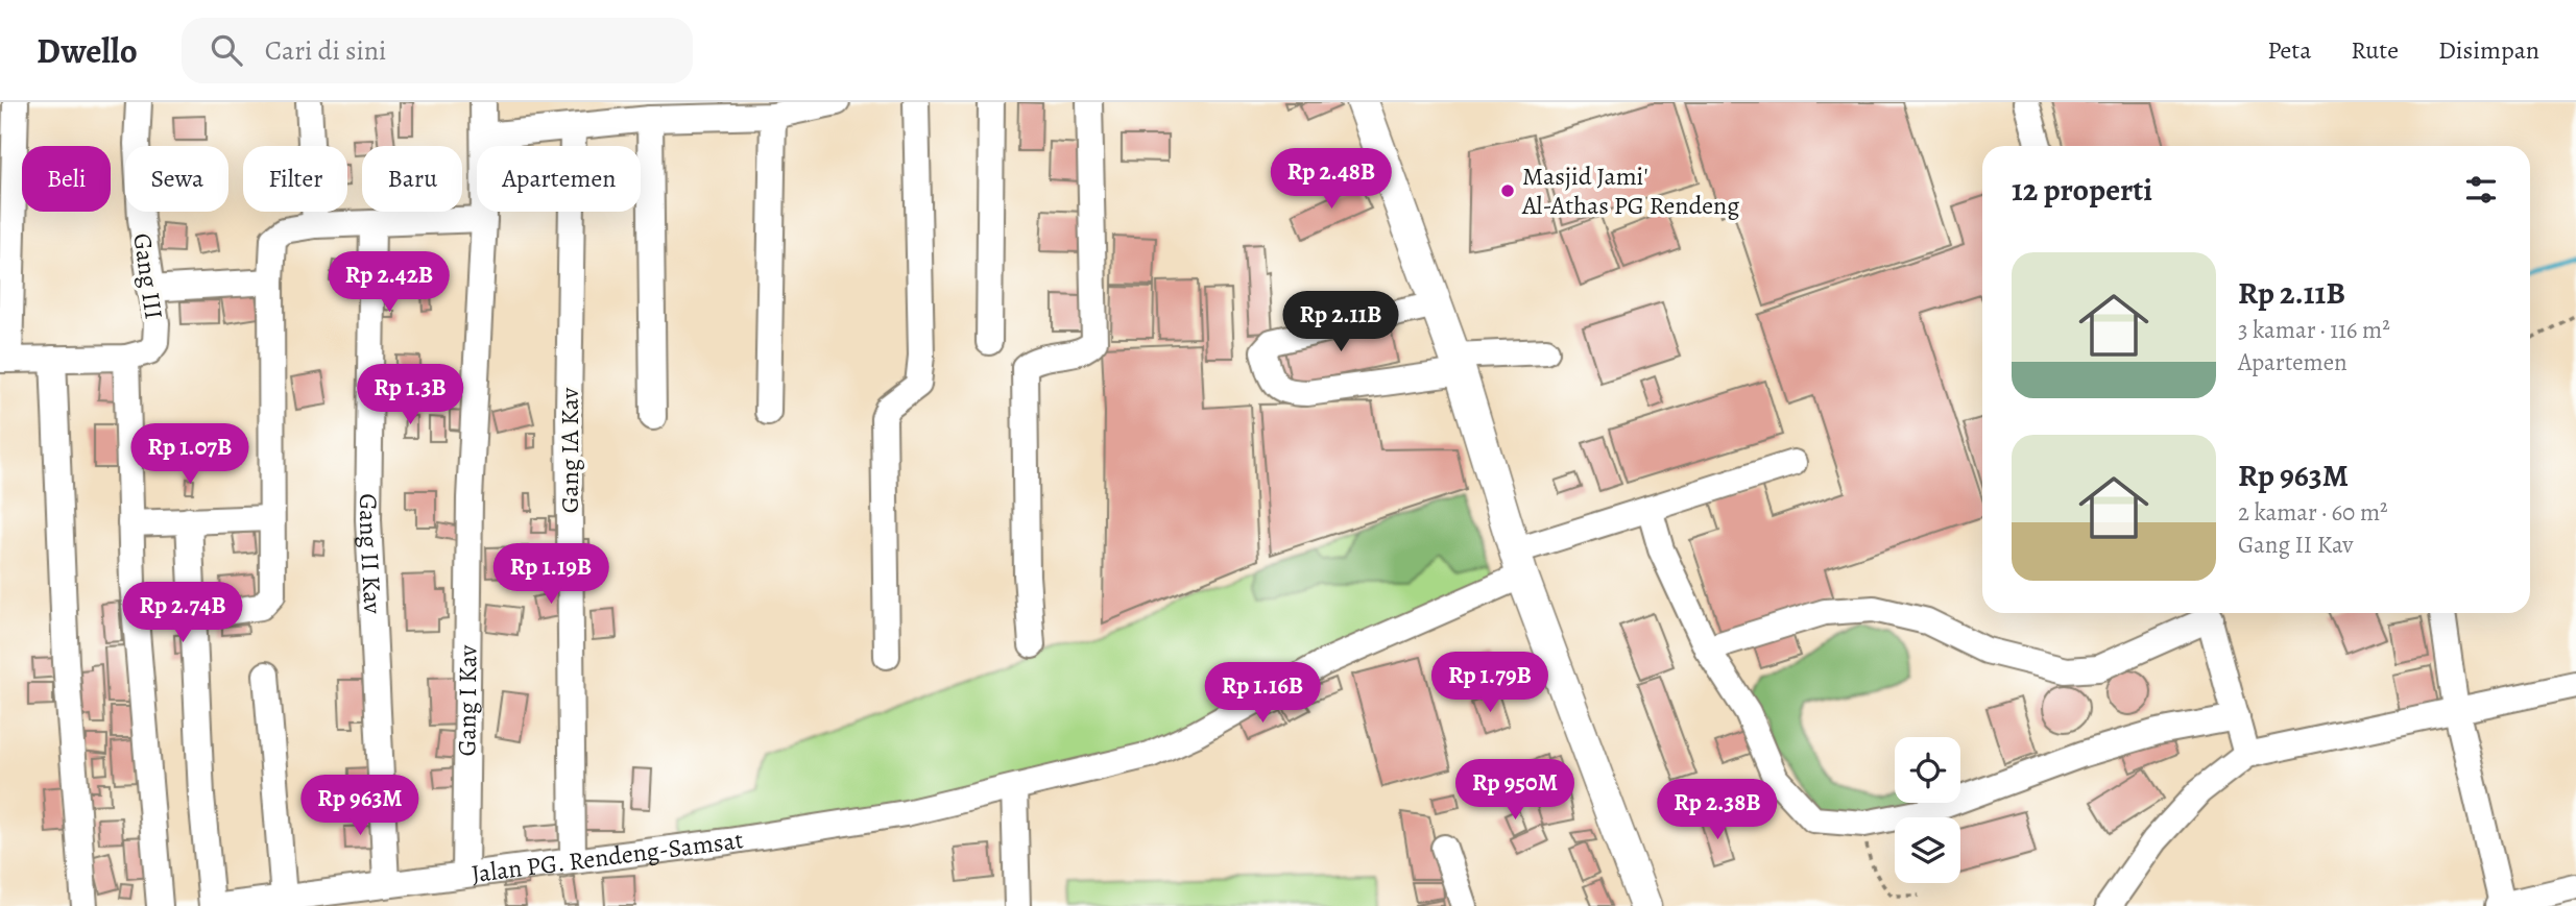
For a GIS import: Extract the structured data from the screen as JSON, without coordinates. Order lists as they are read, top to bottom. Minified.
{"streets":{"street":["Gang III","Gang IA Kav","Gang II Kav","Gang I Kav","Jalan PG. Rendeng-Samsat"]},"crossings":[["Gang IA Kav","Jalan PG. Rendeng-Samsat"],["Gang II Kav","Jalan PG. Rendeng-Samsat"],["Gang I Kav","Jalan PG. Rendeng-Samsat"]],"places":["Masjid Jami' Al-Athas PG Rendeng"],"page":{"header":"Dwello","search":"Cari di sini","nav":["Peta","Rute","Disimpan"],"chip":["Beli","Sewa","Filter","Baru","Apartemen"],"heading":"12 properti","price":["Rp 2.48B","Rp 2.42B","Rp 2.11B","Rp 1.3B","Rp 1.07B","Rp 1.19B","Rp 2.74B","Rp 1.79B","Rp 1.16B","Rp 950M","Rp 963M","Rp 2.38B"],"list":[{"name":"Rp 2.11B","note":"3 kamar · 116 m² · Apartemen"},{"name":"Rp 963M","note":"2 kamar · 60 m² · Gang II Kav"}]}}
